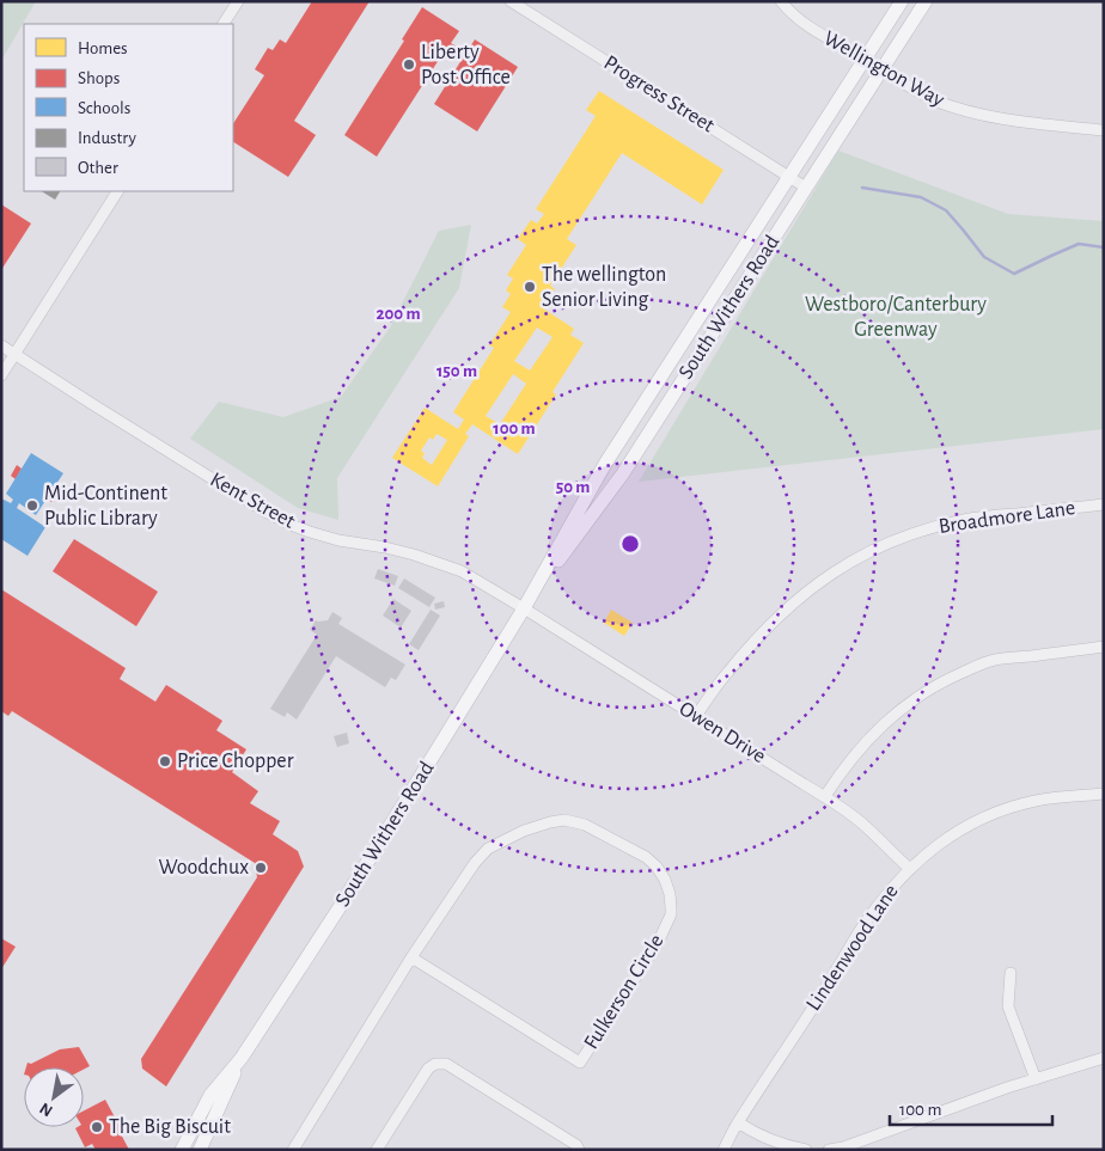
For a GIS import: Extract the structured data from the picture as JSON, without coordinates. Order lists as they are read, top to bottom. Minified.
{"streets":{"main road":["South Withers Road"],"street":["Wellington Way","Progress Street","Kent Street","Broadmore Lane","Owen Drive","Lindenwood Lane","Fulkerson Circle"]},"crossings":[["Wellington Way","South Withers Road"],["Progress Street","South Withers Road"],["South Withers Road","Kent Street"],["South Withers Road","Owen Drive"],["Kent Street","Owen Drive"],["Broadmore Lane","Owen Drive"],["Owen Drive","Lindenwood Lane"]],"parks":["Westboro/Canterbury Greenway"],"places":["Liberty Post Office","The wellington Senior Living","Mid-Continent Public Library","Price Chopper","Woodchux","The Big Biscuit"],"legend":["Homes","Shops","Schools","Industry","Other"],"scale_bar":"100 m","north":"bottom left","rings":["200 m","150 m","100 m","50 m"]}
